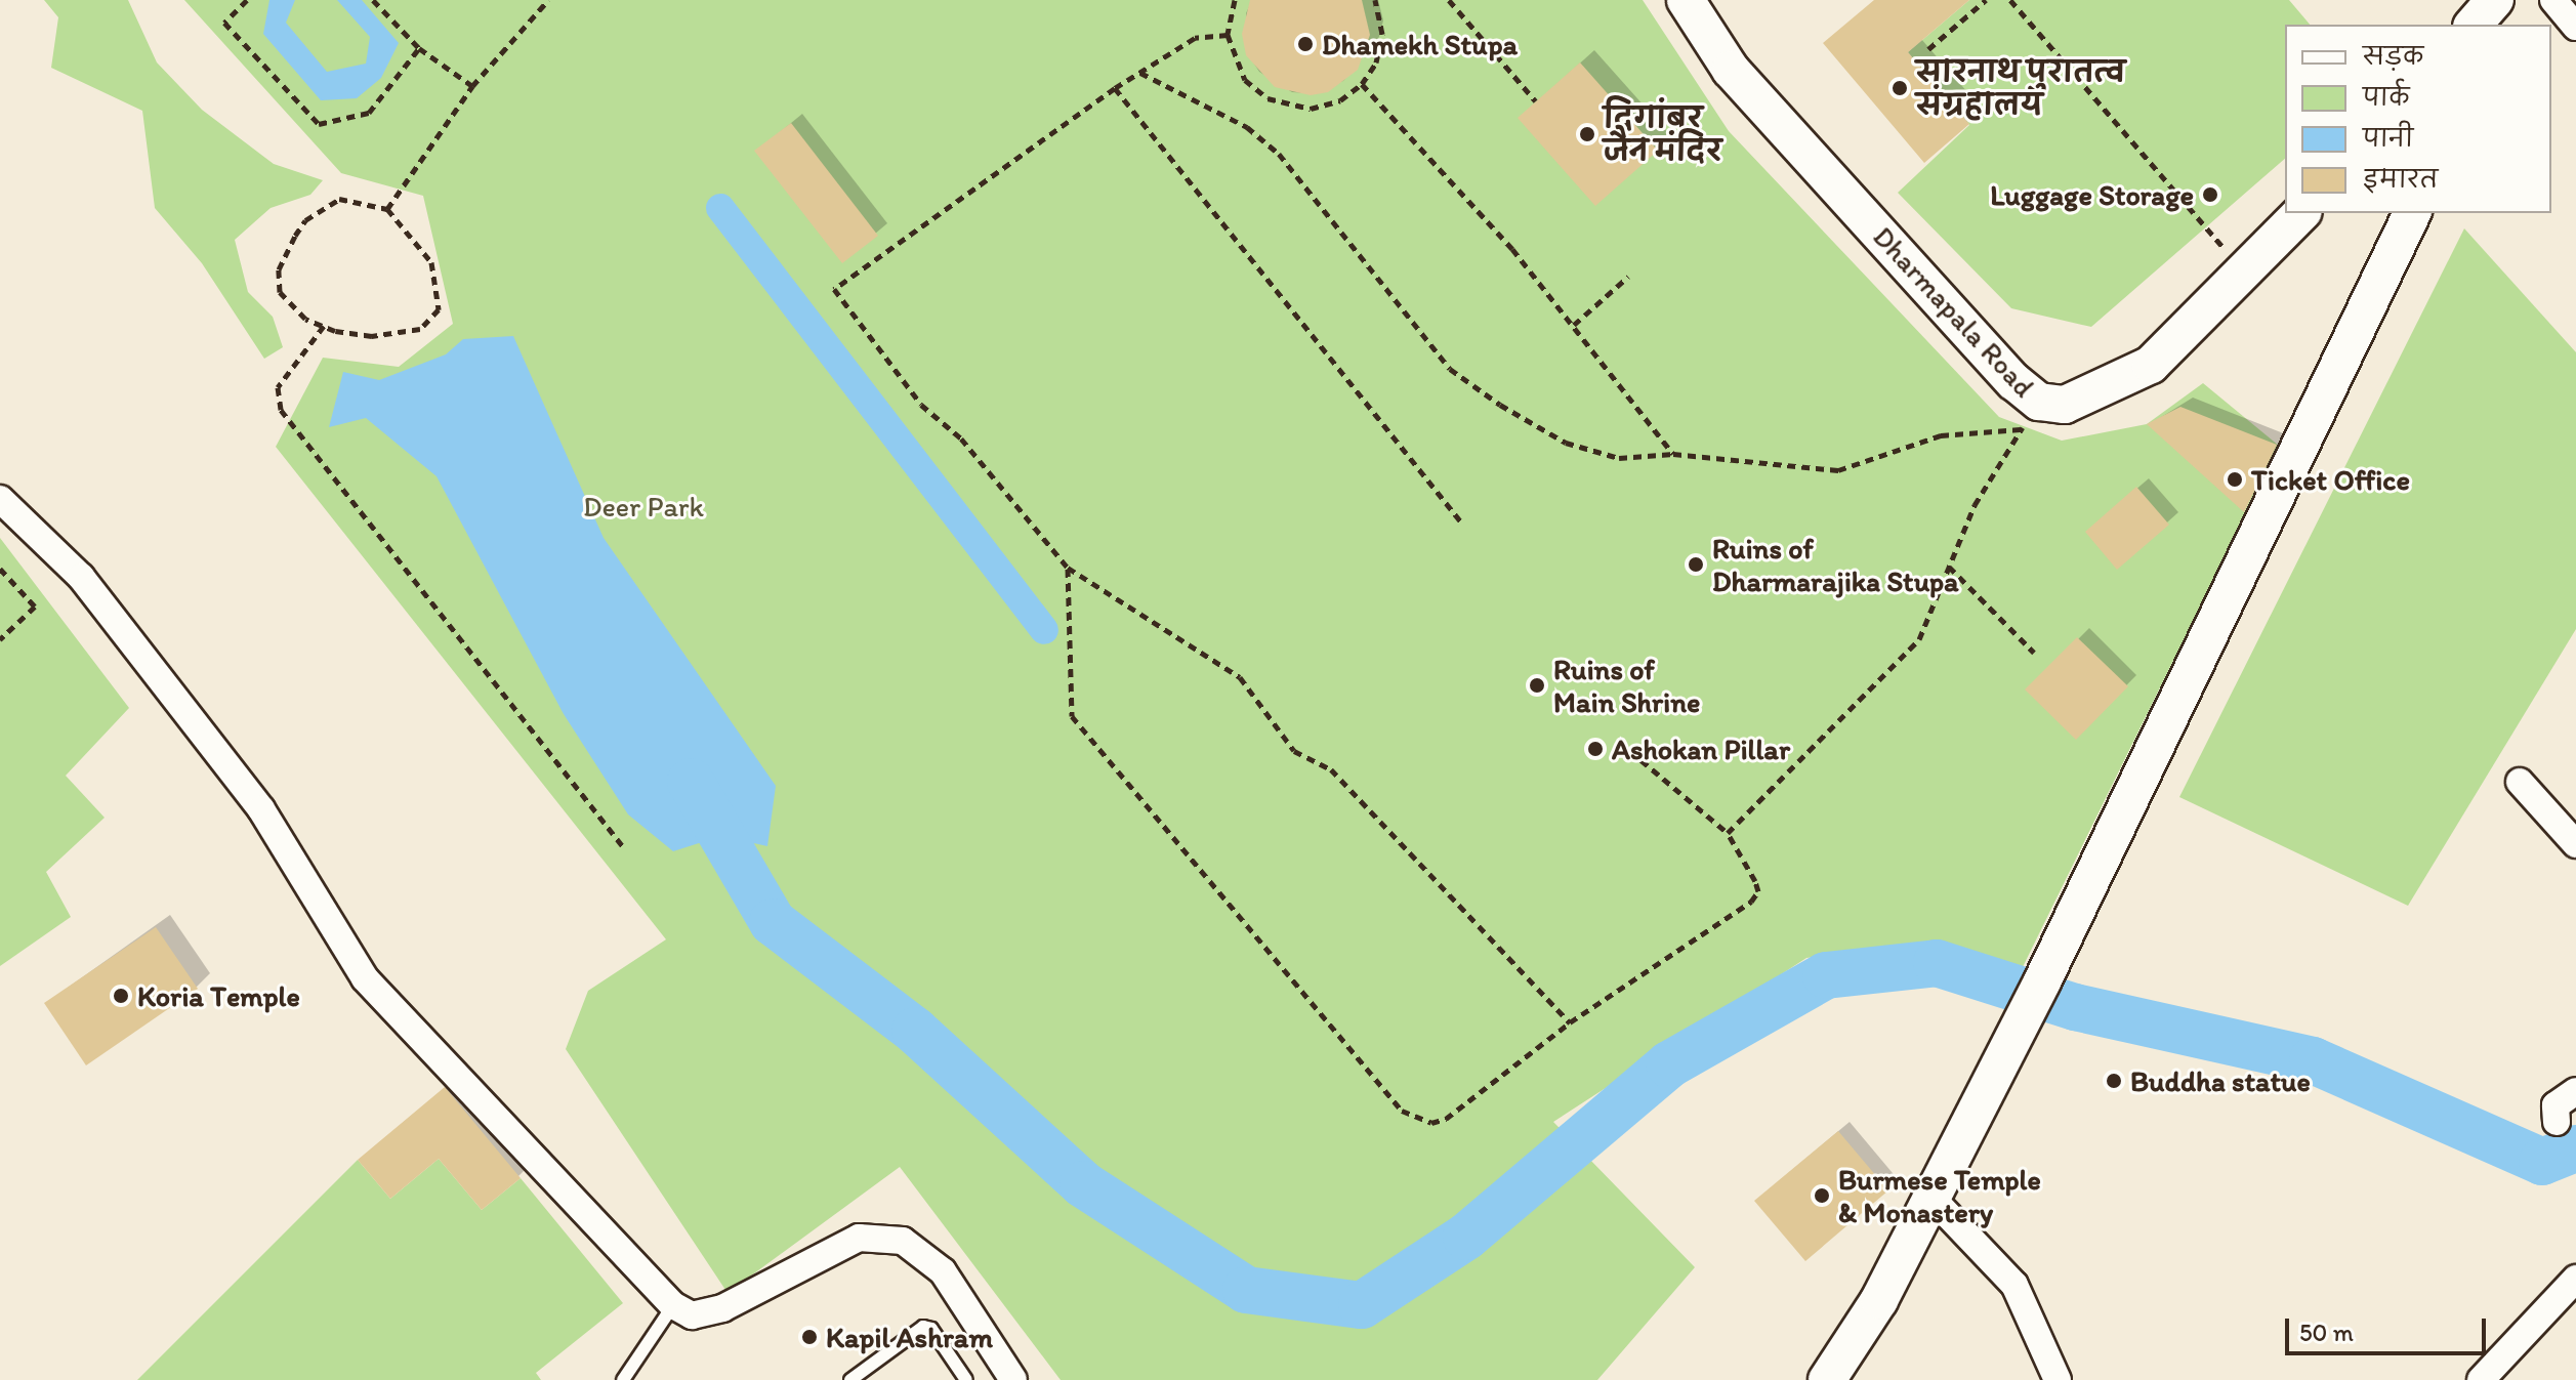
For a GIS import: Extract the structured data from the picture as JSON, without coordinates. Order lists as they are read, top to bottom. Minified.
{"streets":{"street":["Dharmapala Road"]},"parks":["Deer Park"],"places":["Dhamekh Stupa","सारनाथ पुरातत्व संग्रहालय","दिगांबर जैन मंदिर","Luggage Storage","Ticket Office","Ruins of Dharmarajika Stupa","Ruins of Main Shrine","Ashokan Pillar","Koria Temple","Buddha statue","Burmese Temple & Monastery","Kapil Ashram"],"legend":["सड़क","पार्क","पानी","इमारत"],"scale_bar":"50 m"}
